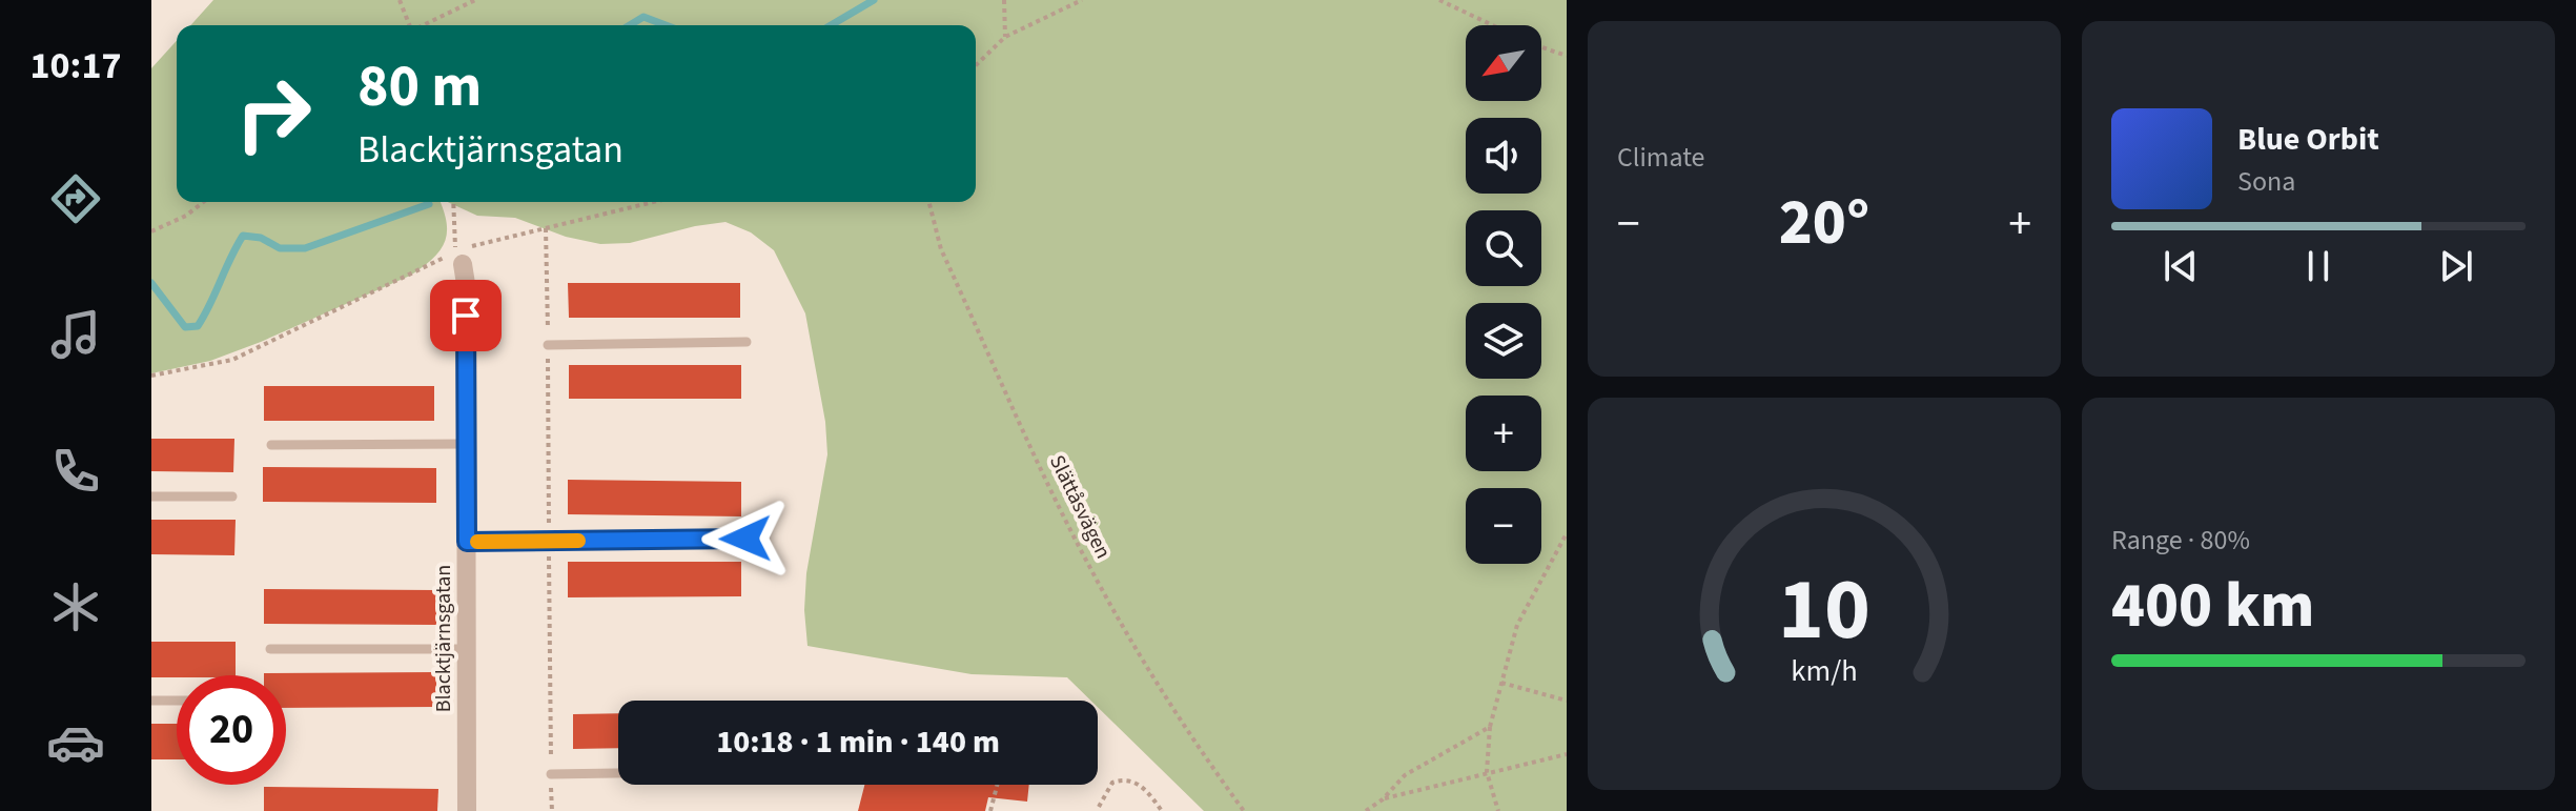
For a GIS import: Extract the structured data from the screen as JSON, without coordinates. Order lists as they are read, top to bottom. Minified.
{"streets":{"street":["Blacktjärnsgatan"],"path":["Slättåsvägen"]},"north":"bottom left","page":{"tabs":"10:17","tile":["Climate",["Range · 80%","400 km"]],"map_buttons":["+","−"],"turn":["80 m","Blacktjärnsgatan"],"song":["Blue Orbit","Sona"],"heat":["−","20°","+"],"limit":"20","trip":"10:18 · 1 min · 140 m","gauge":["10","km/h"]}}
